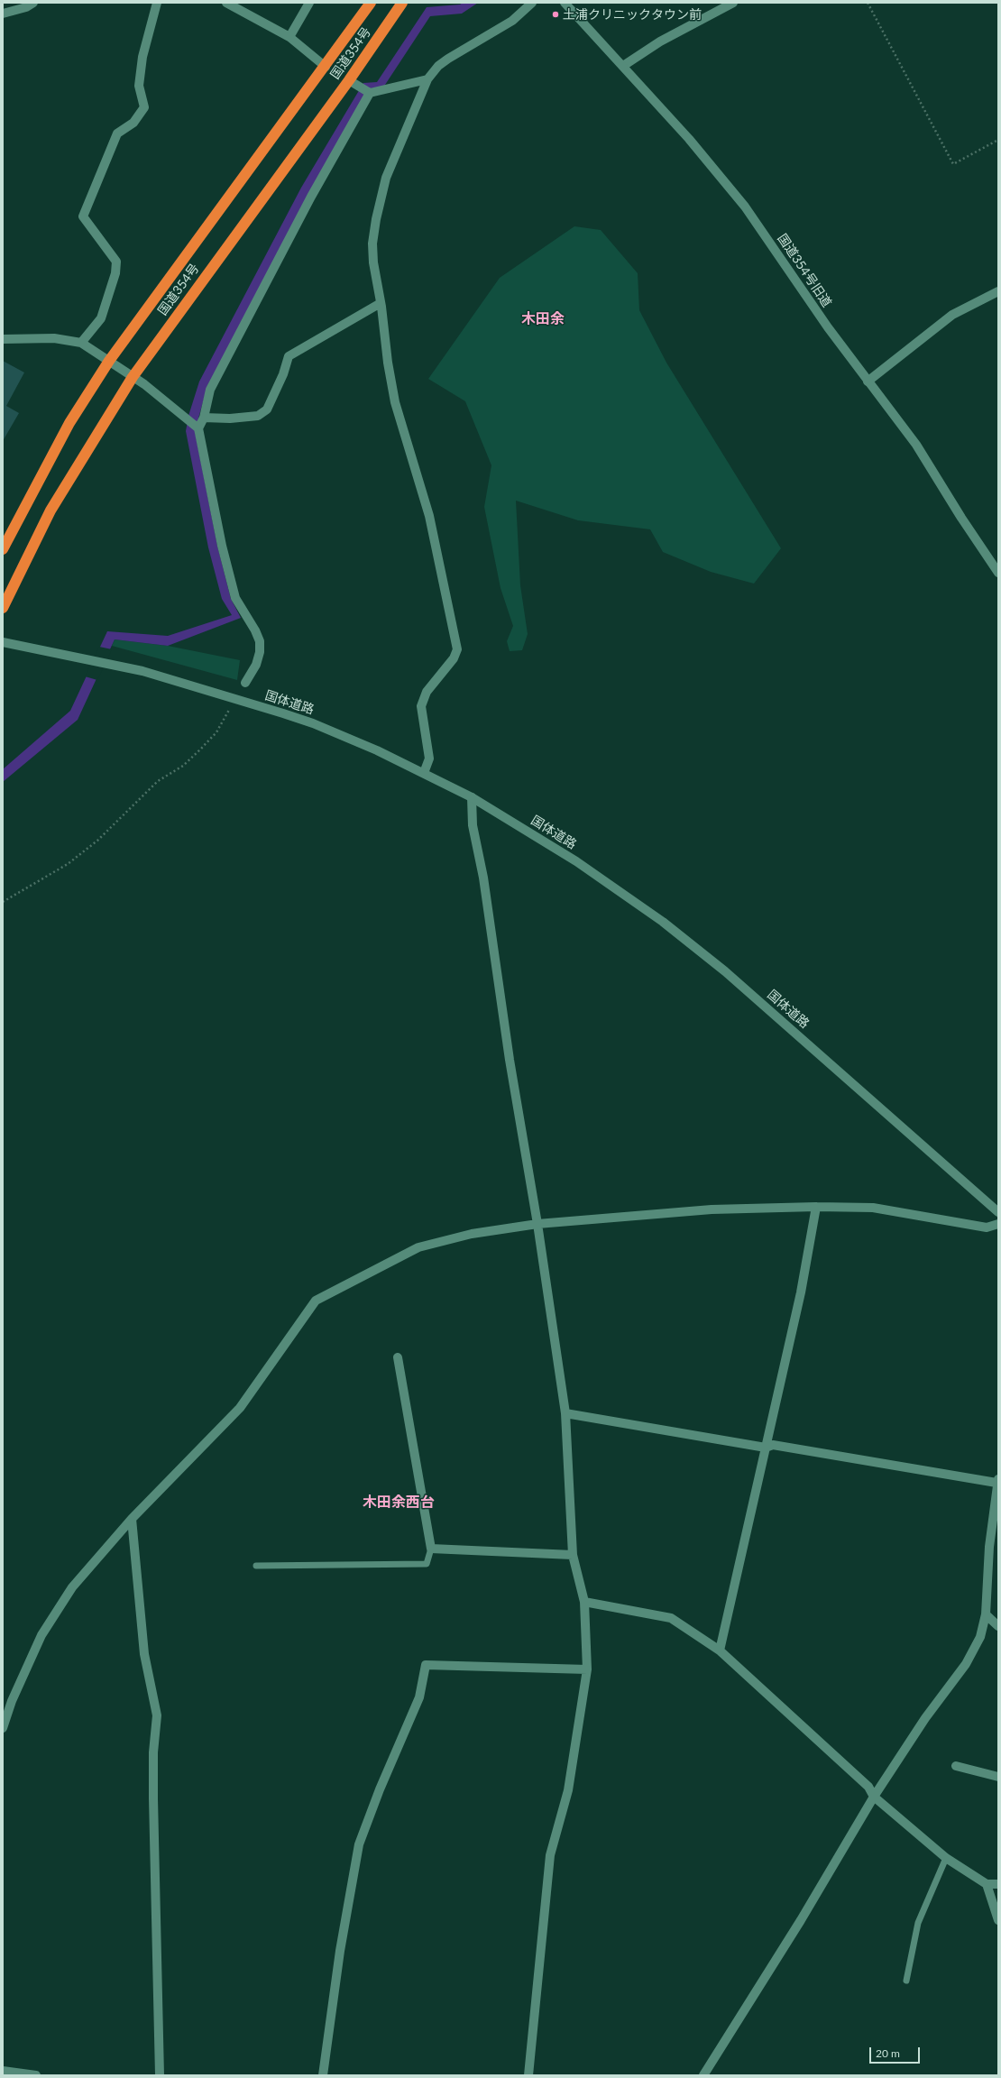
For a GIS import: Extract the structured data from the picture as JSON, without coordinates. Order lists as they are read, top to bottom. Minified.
{"streets":{"highway":["国道354号"],"street":["国道354号旧道","国体道路"]},"districts":["木田余","木田余西台"],"places":["土浦クリニックタウン前"],"scale_bar":"20 m"}
